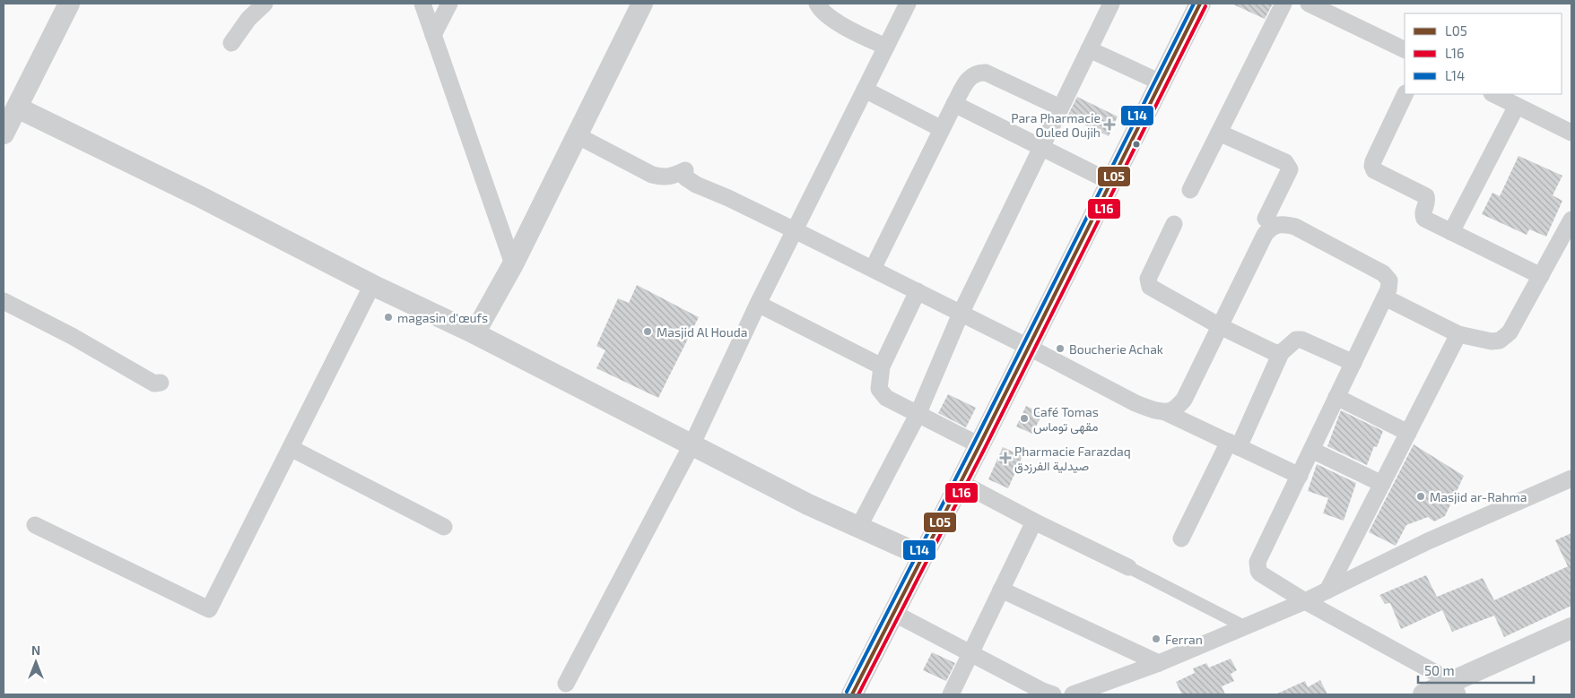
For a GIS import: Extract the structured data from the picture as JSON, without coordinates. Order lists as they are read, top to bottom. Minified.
{"places":{"health":["Para Pharmacie Ouled Oujih","Pharmacie Farazdaq صيدلية الفرزدق"],"other":["magasin d'œufs","Masjid Al Houda","Boucherie Achak","Café Tomas مقهى توماس","Masjid ar-Rahma","Ferran"]},"lines":["transit line L05","transit line L14","transit line L16"],"legend":["L05","L16","L14"],"scale_bar":"50 m","north":"top"}
